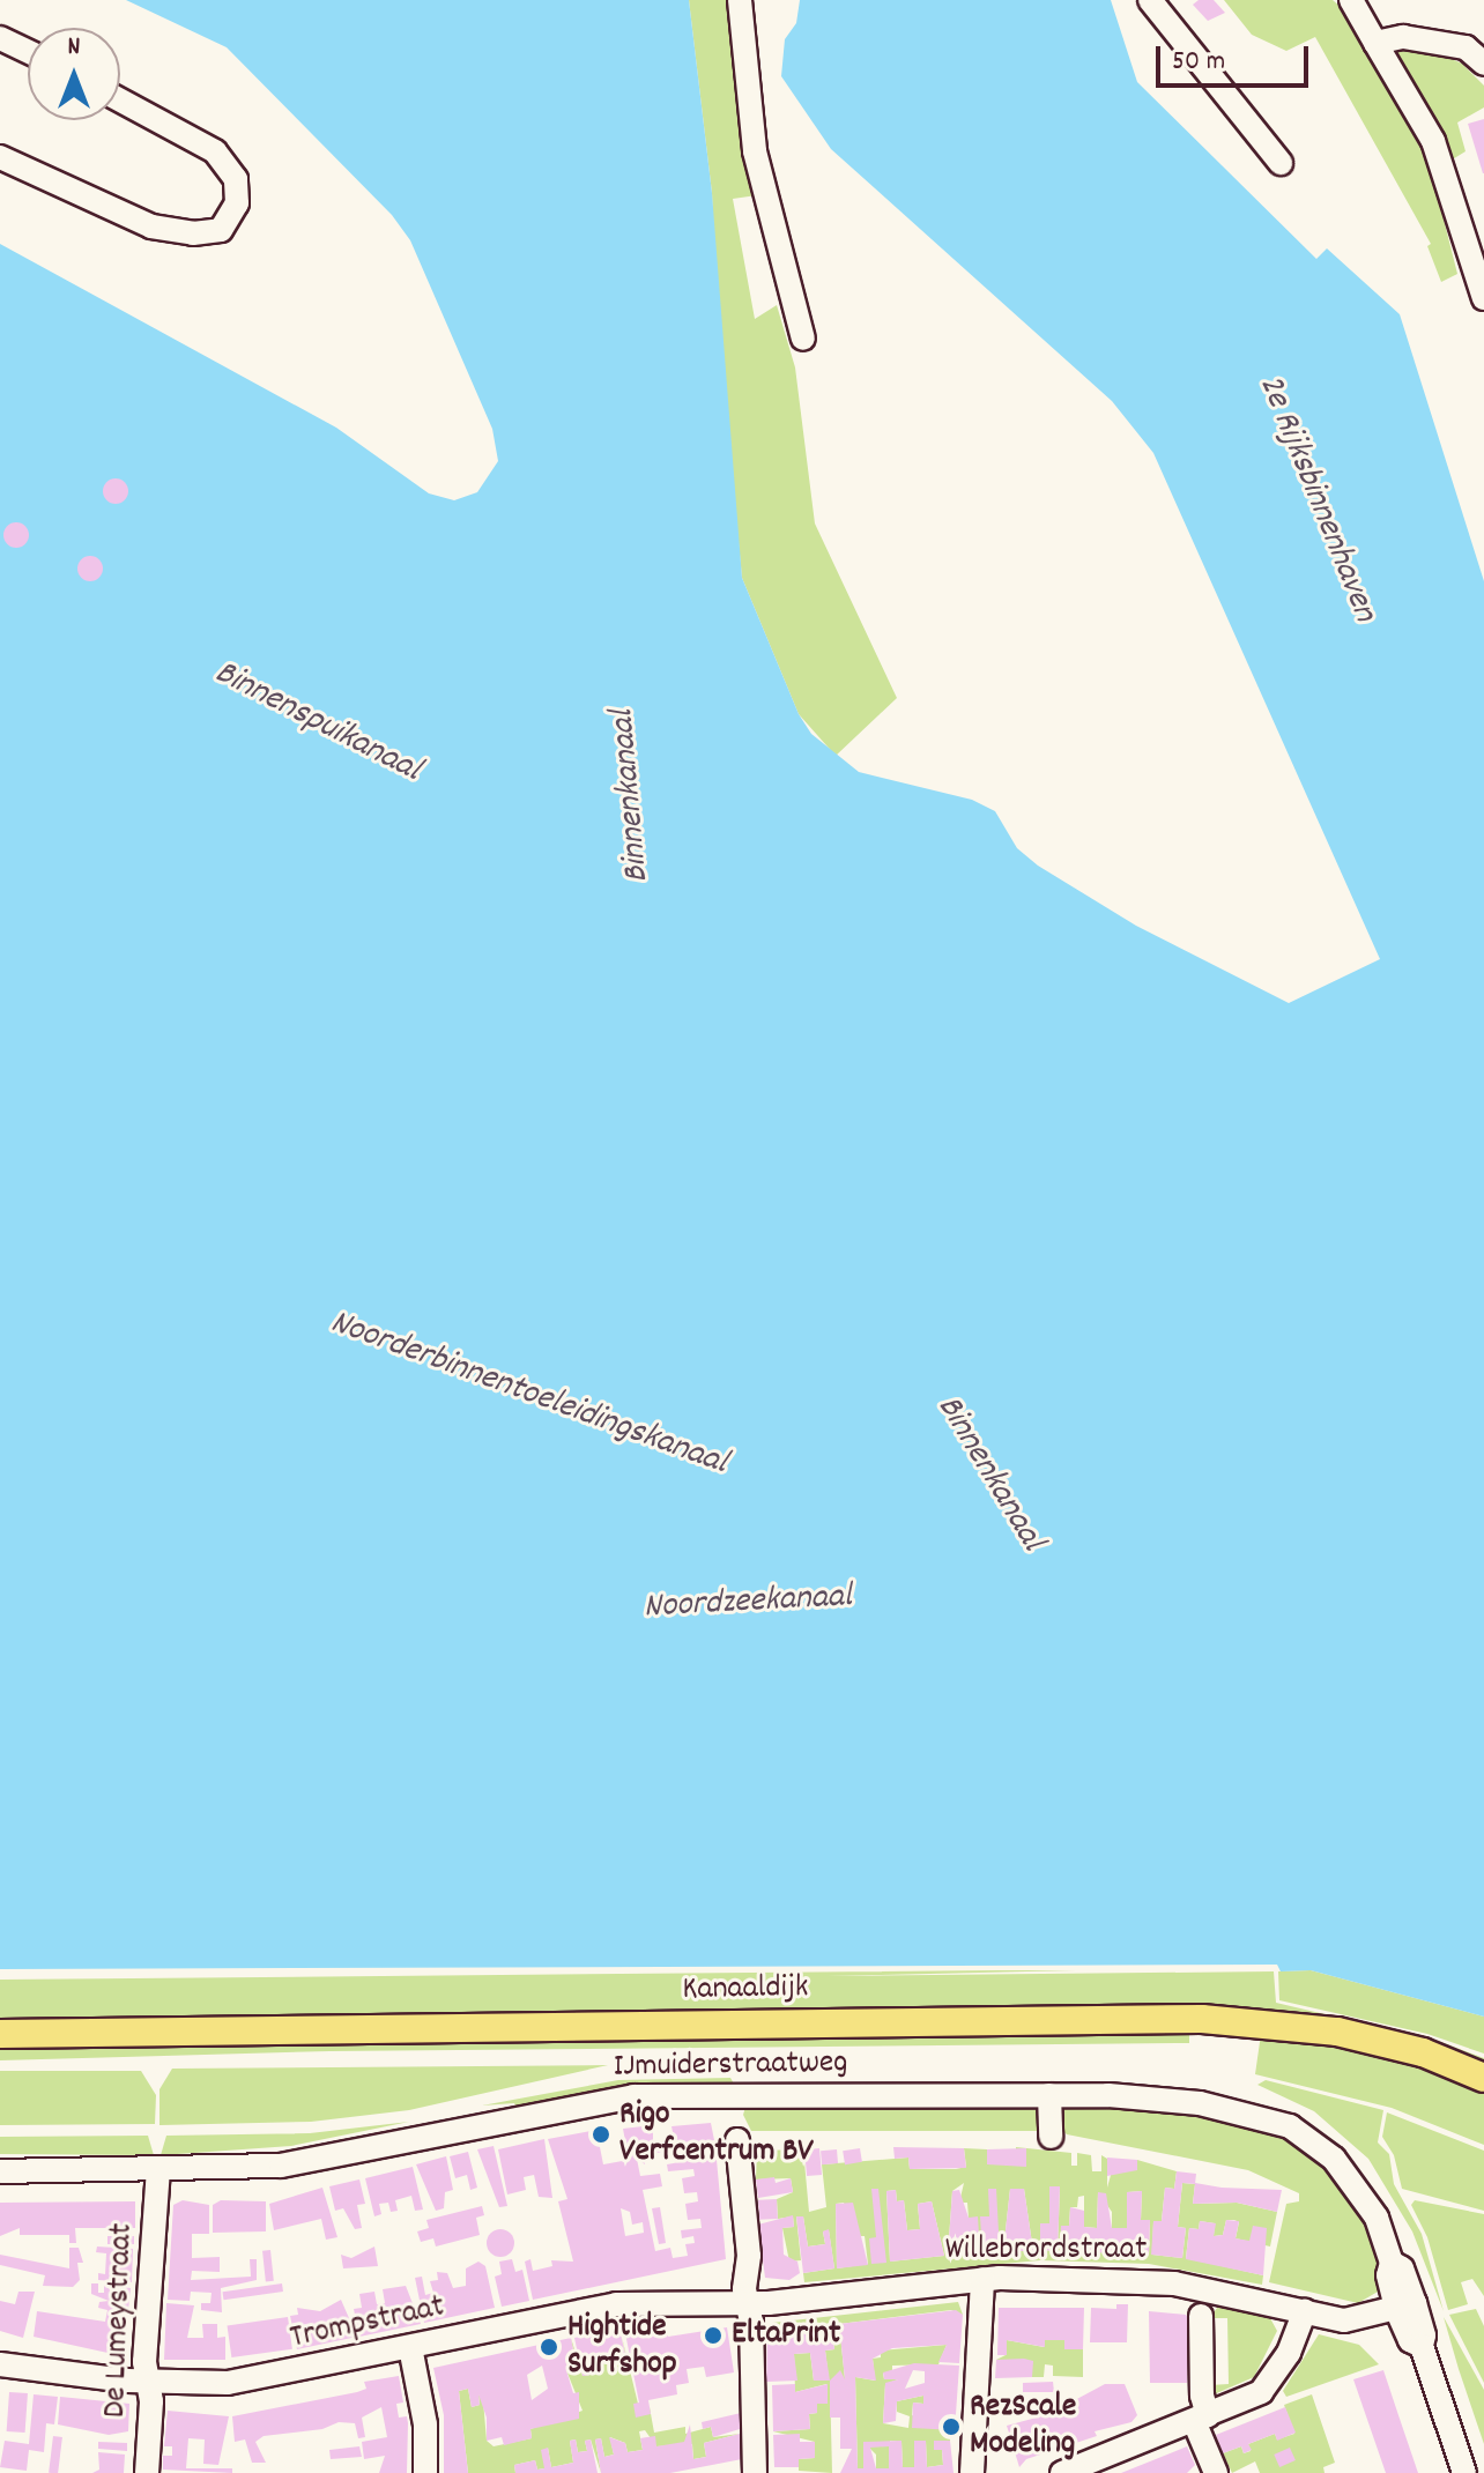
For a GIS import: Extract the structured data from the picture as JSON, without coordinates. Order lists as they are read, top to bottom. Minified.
{"streets":{"main road":["Kanaaldijk"],"street":["IJmuiderstraatweg","Willebrordstraat","De Lumeystraat","Trompstraat"]},"crossings":[["IJmuiderstraatweg","Willebrordstraat"],["IJmuiderstraatweg","De Lumeystraat"],["Willebrordstraat","Trompstraat"],["De Lumeystraat","Trompstraat"]],"water":["2e Rijksbinnenhaven","Binnenspuikanaal","Binnenkanaal","Noorderbinnentoeleidingskanaal","Noordzeekanaal"],"places":["Rigo Verfcentrum BV","EltaPrint","Hightide Surfshop","RezScale Modeling"],"scale_bar":"50 m","north":"top"}
